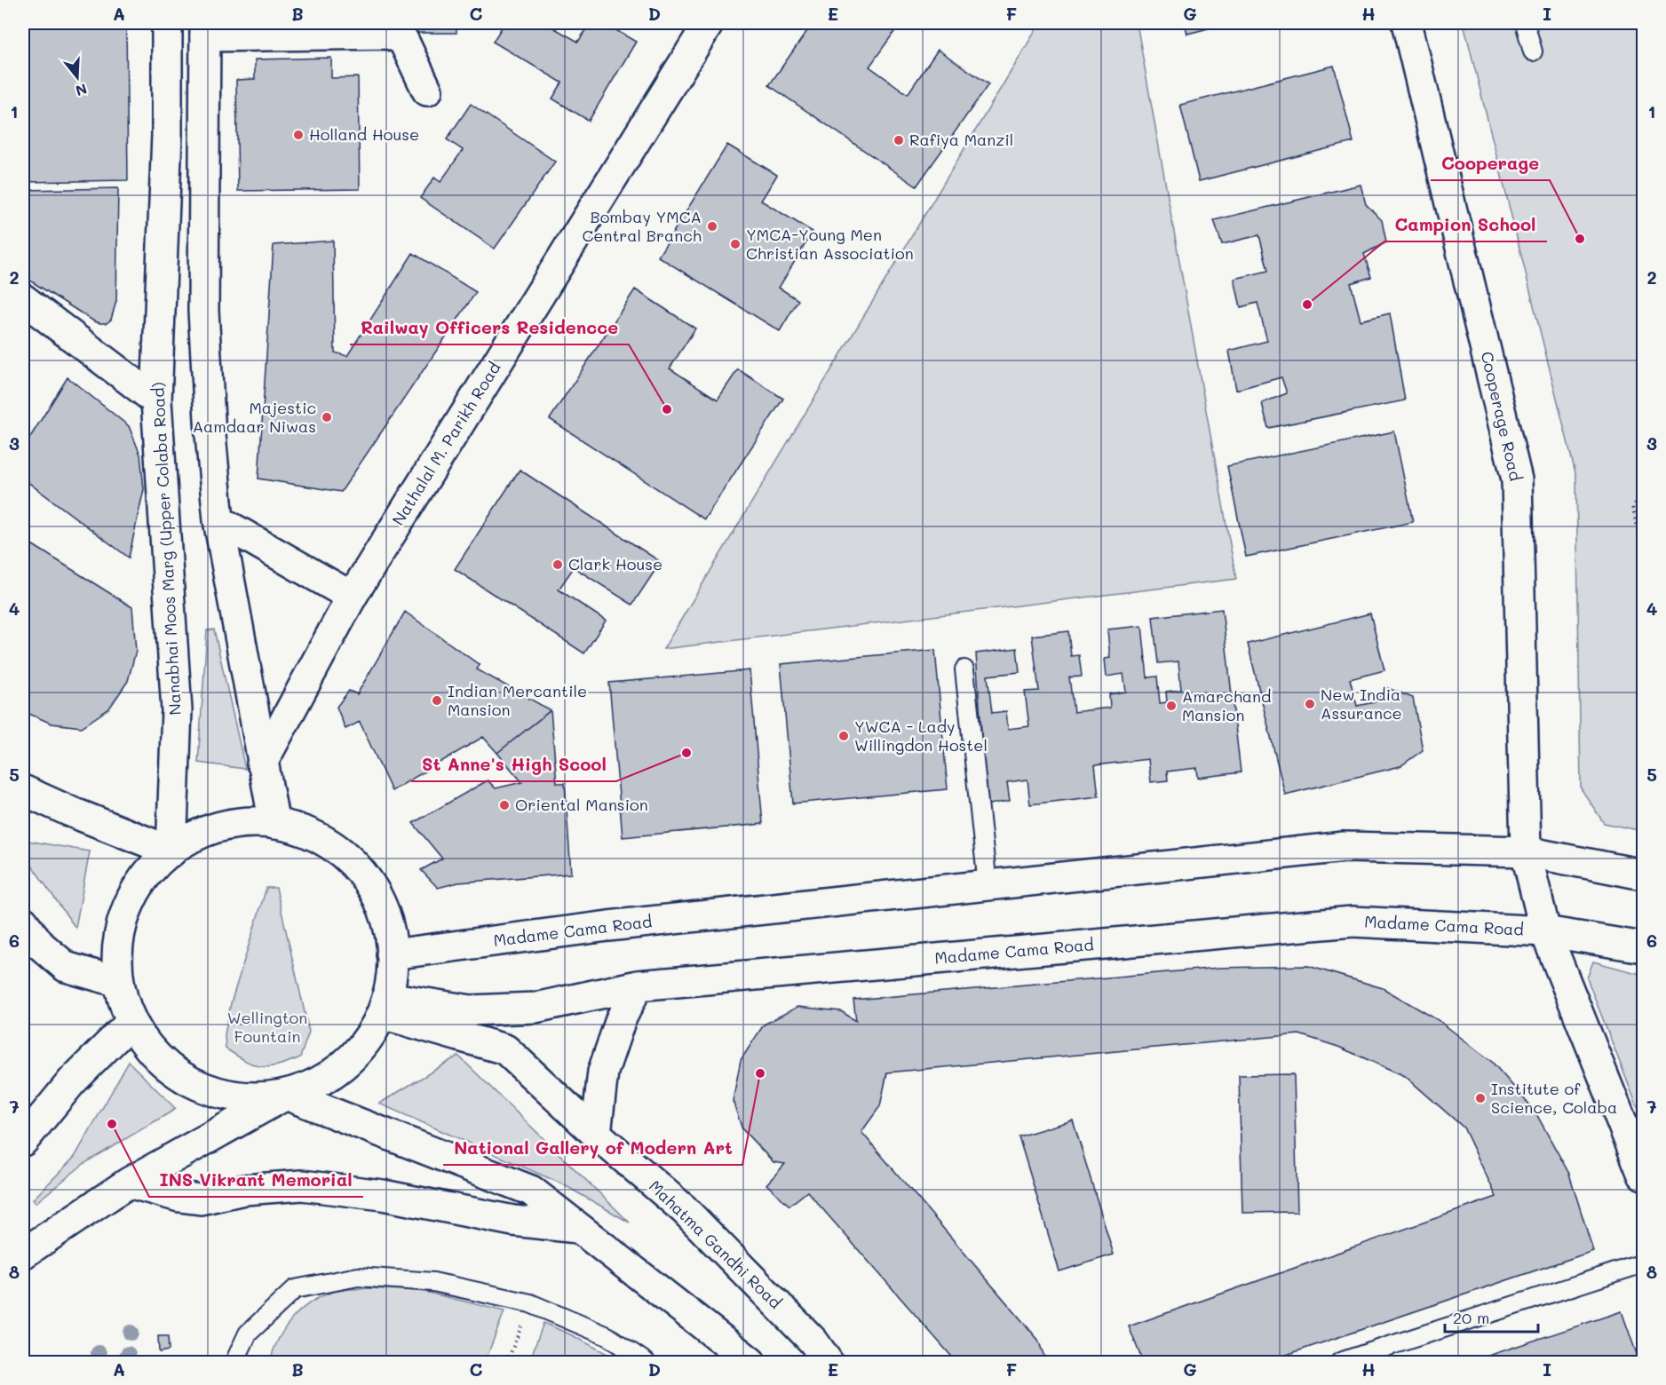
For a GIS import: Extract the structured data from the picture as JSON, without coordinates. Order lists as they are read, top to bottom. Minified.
{"streets":{"main road":["Cooperage Road","Nathalal M. Parikh Road","Nanabhai Moos Marg (Upper Colaba Road)","Madame Cama Road","Mahatma Gandhi Road"]},"crossings":[["Cooperage Road","Madame Cama Road"],["Madame Cama Road","Mahatma Gandhi Road"]],"parks":["Wellington Fountain"],"places":["Holland House","Rafiya Manzil","Bombay YMCA Central Branch","Cooperage","YMCA-Young Men Christian Association","Campion School","Railway Officers Residencce","Majestic Aamdaar Niwas","Clark House","Indian Mercantile Mansion","New India Assurance","Amarchand Mansion","YWCA - Lady Willingdon Hostel","St Anne's High Scool","Oriental Mansion","National Gallery of Modern Art","Institute of Science, Colaba","INS Vikrant Memorial"],"scale_bar":"20 m","north":"bottom","grid":{"columns":["A","B","C","D","E","F","G","H","I"],"rows":["1","2","3","4","5","6","7","8"]}}
